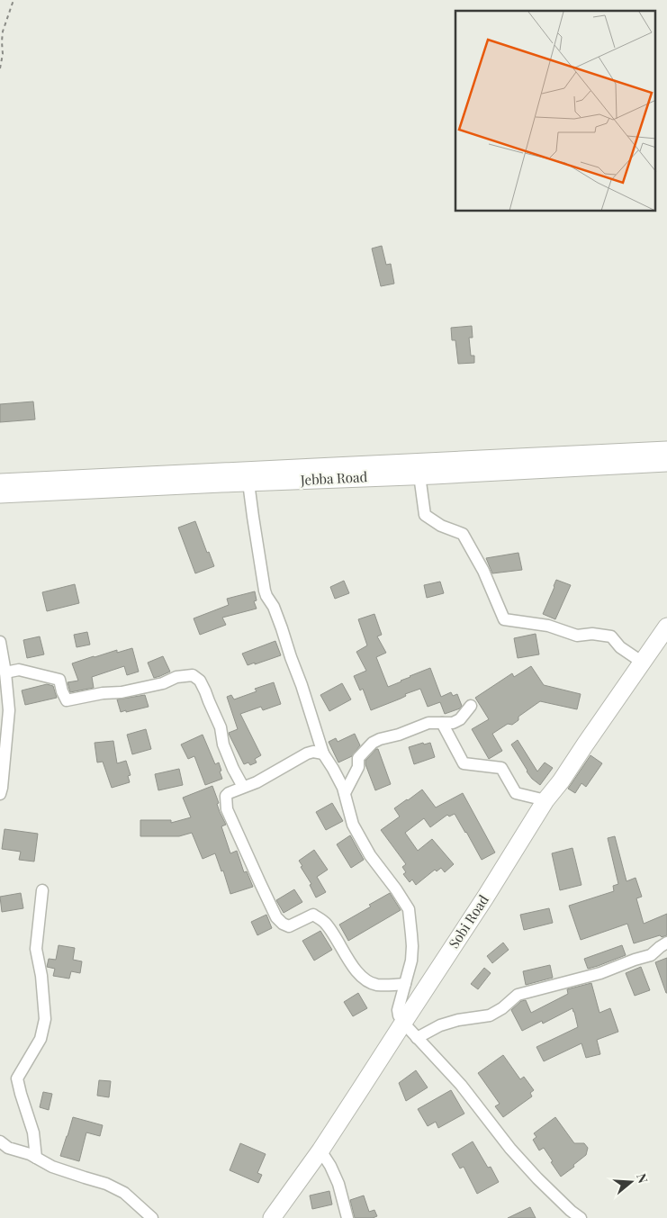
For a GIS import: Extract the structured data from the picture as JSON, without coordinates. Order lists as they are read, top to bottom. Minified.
{"streets":{"highway":["Jebba Road","Sobi Road"]},"north":"right"}
